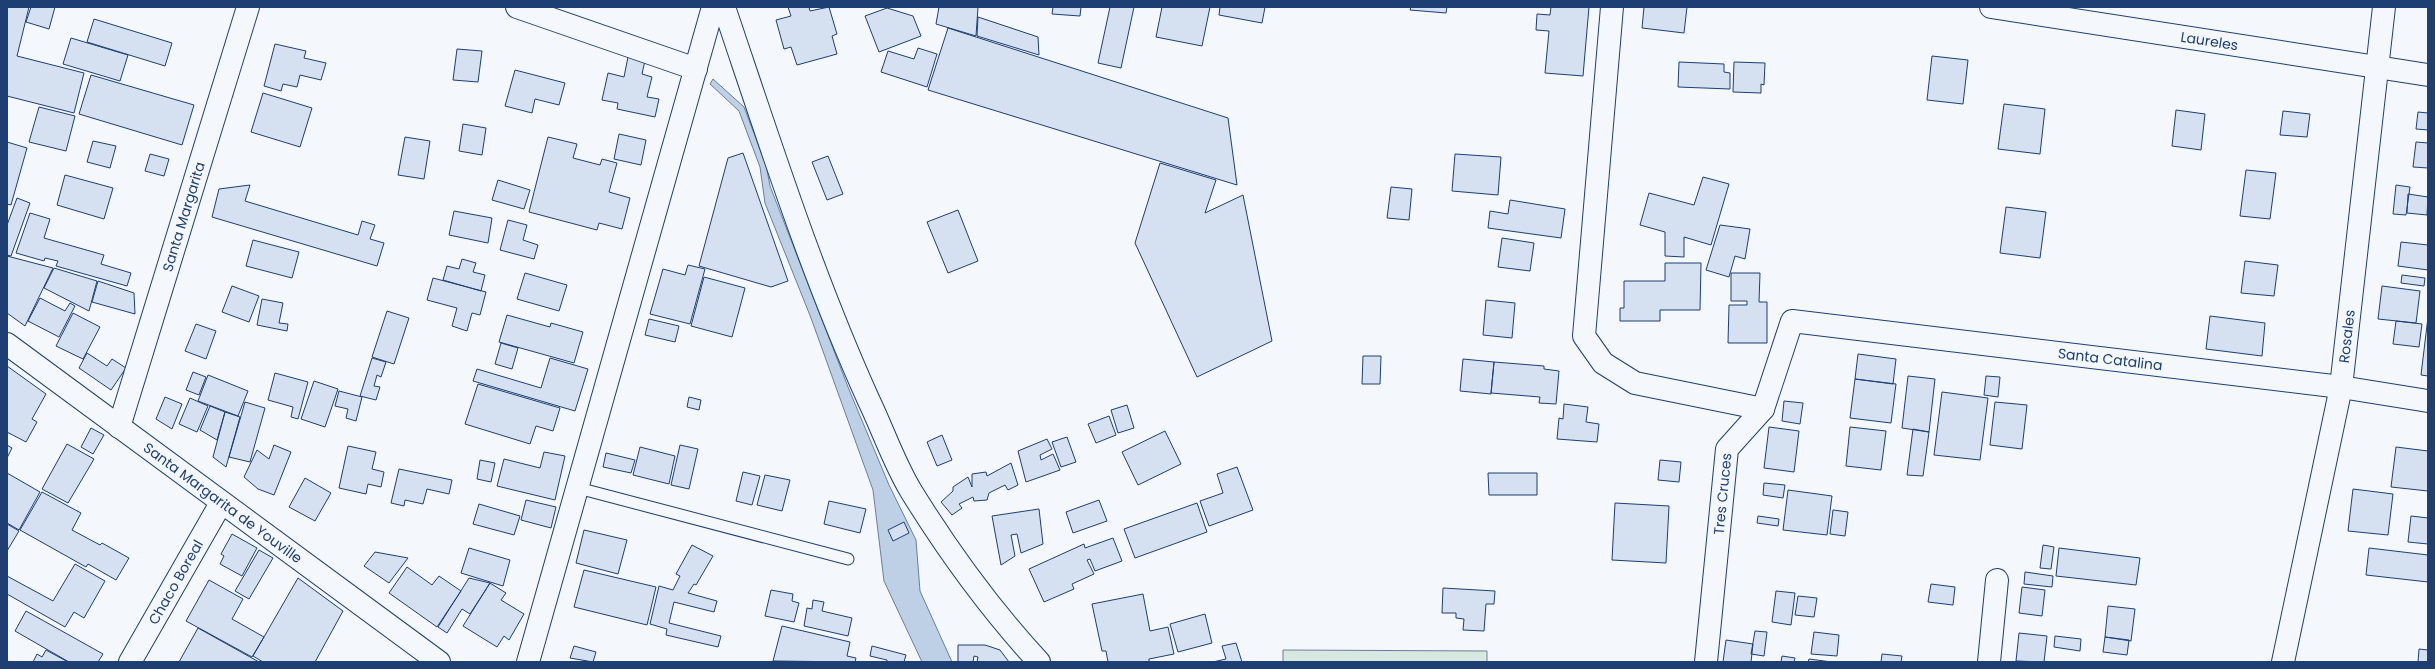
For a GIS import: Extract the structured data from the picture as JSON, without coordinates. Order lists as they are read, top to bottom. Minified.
{"streets":{"street":["Laureles","Santa Margarita","Rosales","Santa Catalina","Tres Cruces","Santa Margarita de Youville","Chaco Boreal"]},"crossings":[["Laureles","Rosales"],["Santa Margarita","Santa Margarita de Youville"],["Rosales","Santa Catalina"],["Santa Catalina","Tres Cruces"],["Santa Margarita de Youville","Chaco Boreal"]]}
